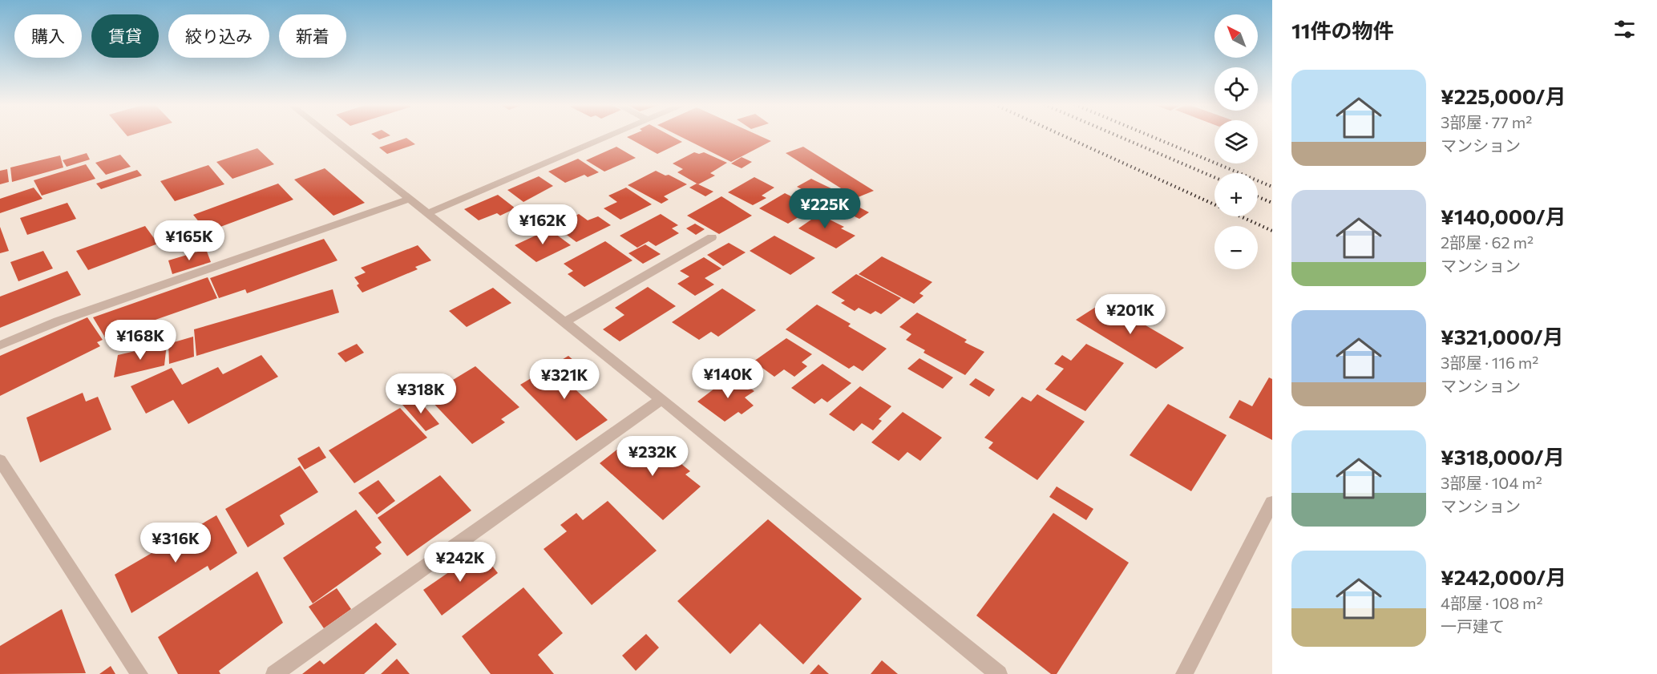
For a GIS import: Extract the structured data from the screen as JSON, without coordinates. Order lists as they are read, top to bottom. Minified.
{"north":"top left","page":{"heading":"11件の物件","map_buttons":["+","−"],"chip":["購入","賃貸","絞り込み","新着"],"list":[{"name":"¥225,000/月","note":"3部屋 · 77 m² · マンション"},{"name":"¥140,000/月","note":"2部屋 · 62 m² · マンション"},{"name":"¥321,000/月","note":"3部屋 · 116 m² · マンション"},{"name":"¥318,000/月","note":"3部屋 · 104 m² · マンション"},{"name":"¥242,000/月","note":"4部屋 · 108 m² · 一戸建て"}],"price":["¥225K","¥162K","¥165K","¥201K","¥168K","¥140K","¥321K","¥318K","¥232K","¥316K","¥242K"]}}
